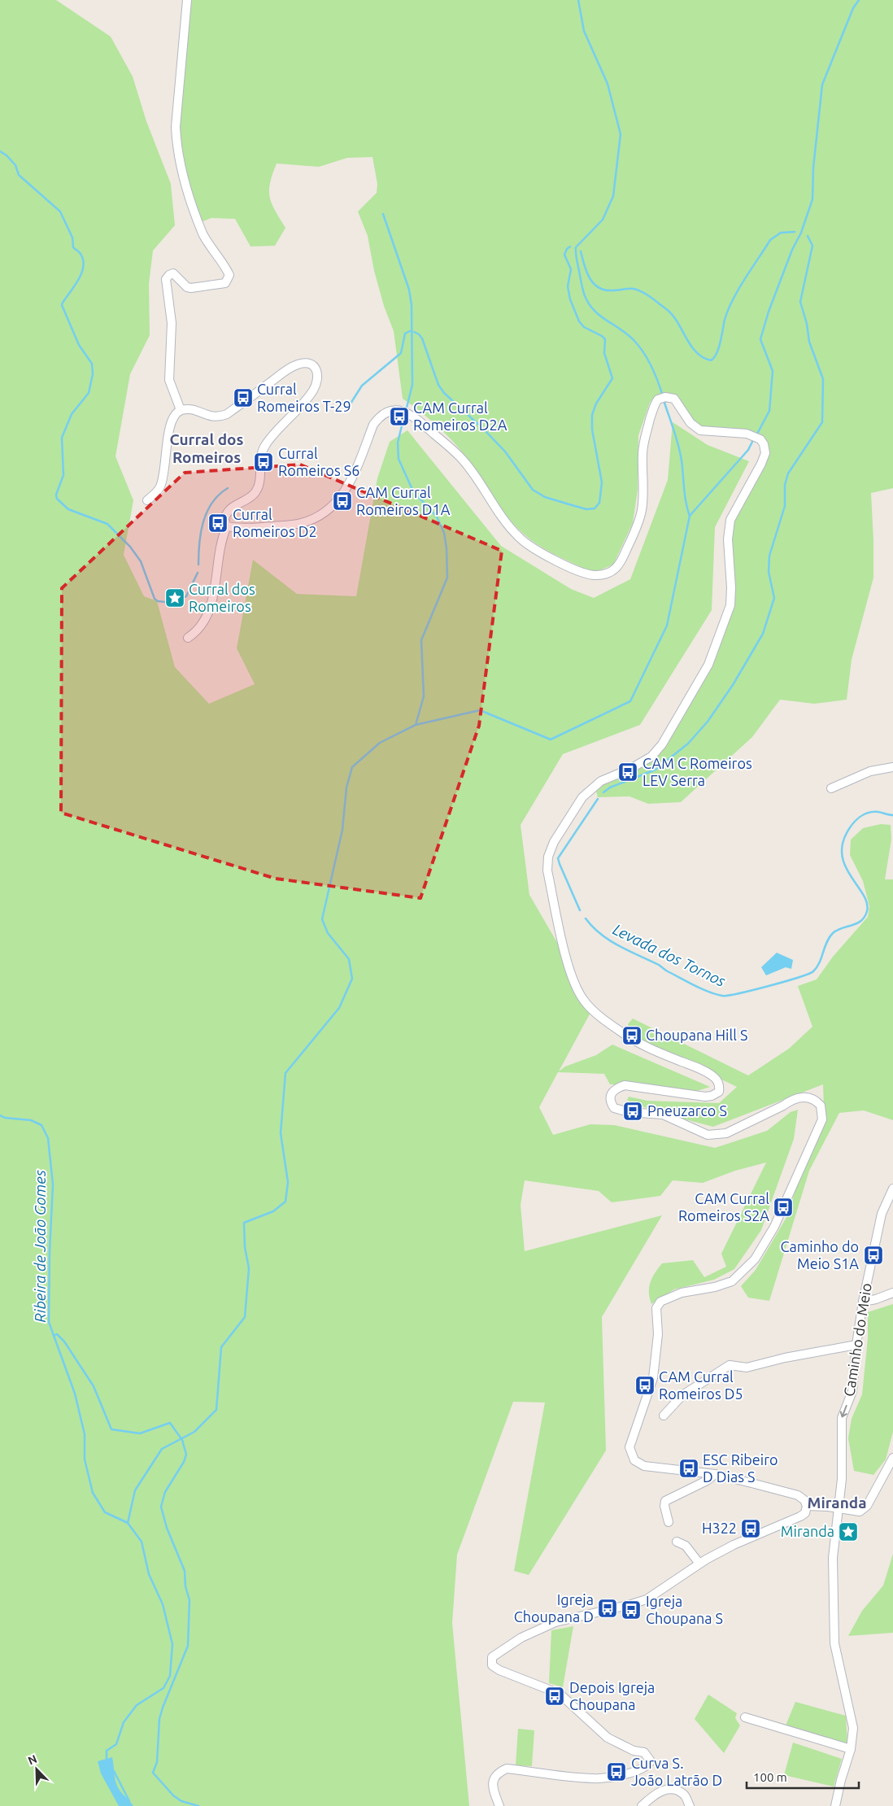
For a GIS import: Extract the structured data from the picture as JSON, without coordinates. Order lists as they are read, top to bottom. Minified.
{"streets":{"street":["Caminho do Meio"]},"districts":["Curral dos Romeiros","Miranda"],"water":["Levada dos Tornos","Ribeira de João Gomes"],"places":{"bus stop":["Curral Romeiros T-29","CAM Curral Romeiros D2A","Curral Romeiros S6","CAM Curral Romeiros D1A","Curral Romeiros D2","CAM C Romeiros LEV Serra","Choupana Hill S","Pneuzarco S","CAM Curral Romeiros S2A","Caminho do Meio S1A","CAM Curral Romeiros D5","ESC Ribeiro D Dias S","H322","Igreja Choupana D","Igreja Choupana S","Depois Igreja Choupana","Curva S. João Latrão D"],"place":["Curral dos Romeiros","Miranda"]},"scale_bar":"100 m","north":"top left"}
